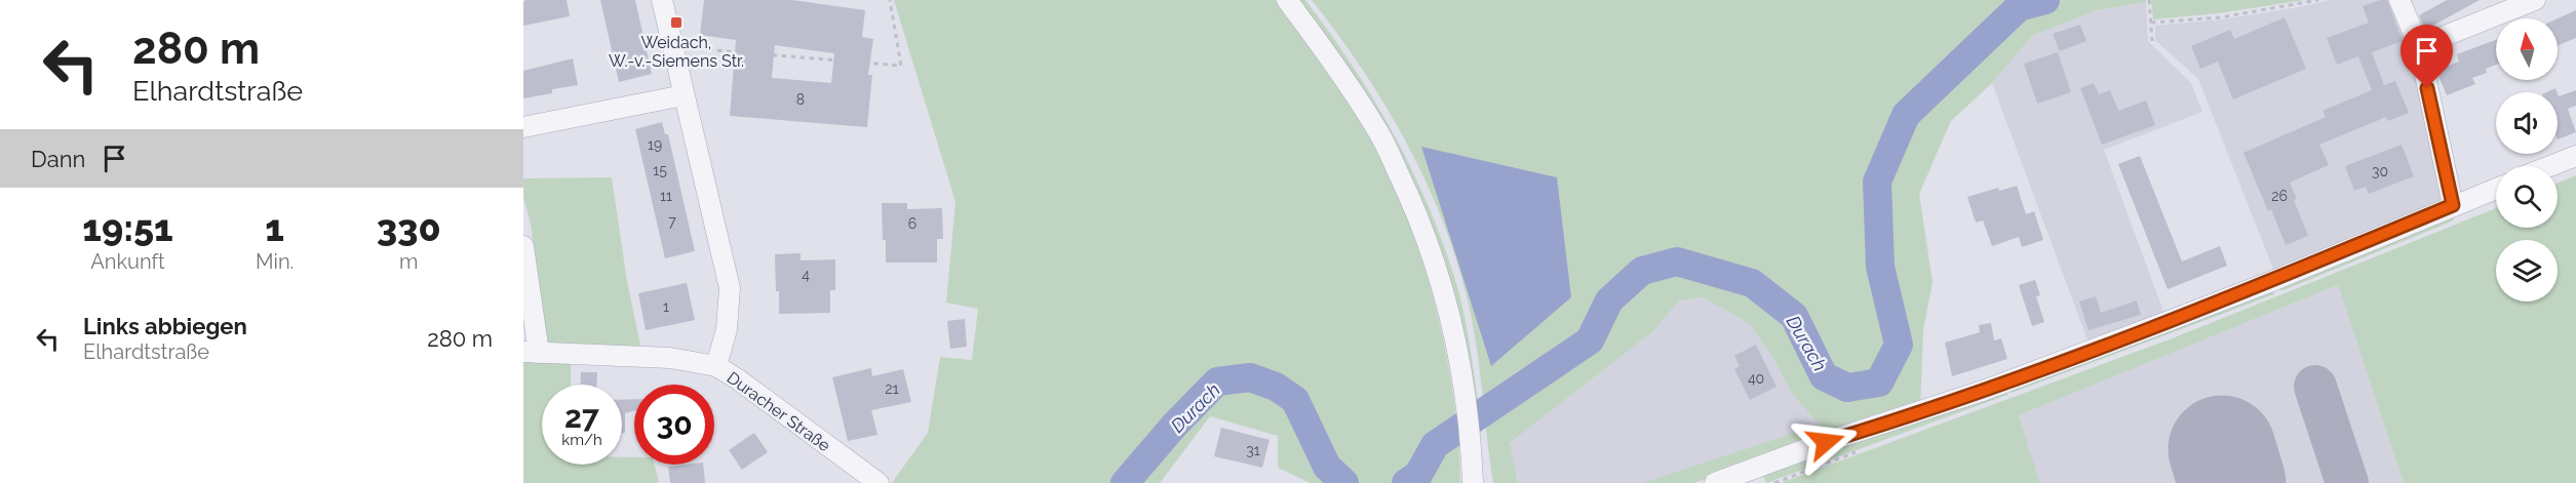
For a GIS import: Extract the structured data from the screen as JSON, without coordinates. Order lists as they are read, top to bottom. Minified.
{"streets":{"street":["Duracher Straße"]},"water":["Durach"],"places":{"transit":["Weidach, W.-v.-Siemens Str."]},"house_numbers":["8","19","15","30","11","26","7","6","4","1","40","21","31"],"north":"top","page":{"turn":["280 m","Elhardtstraße"],"then":"Dann","eta":["19:51","Ankunft","1","Min.","330","m"],"list":[{"name":"Links abbiegen","note":"Elhardtstraße","value":"280 m"}],"speed":"27 km/h","limit":"30"}}
